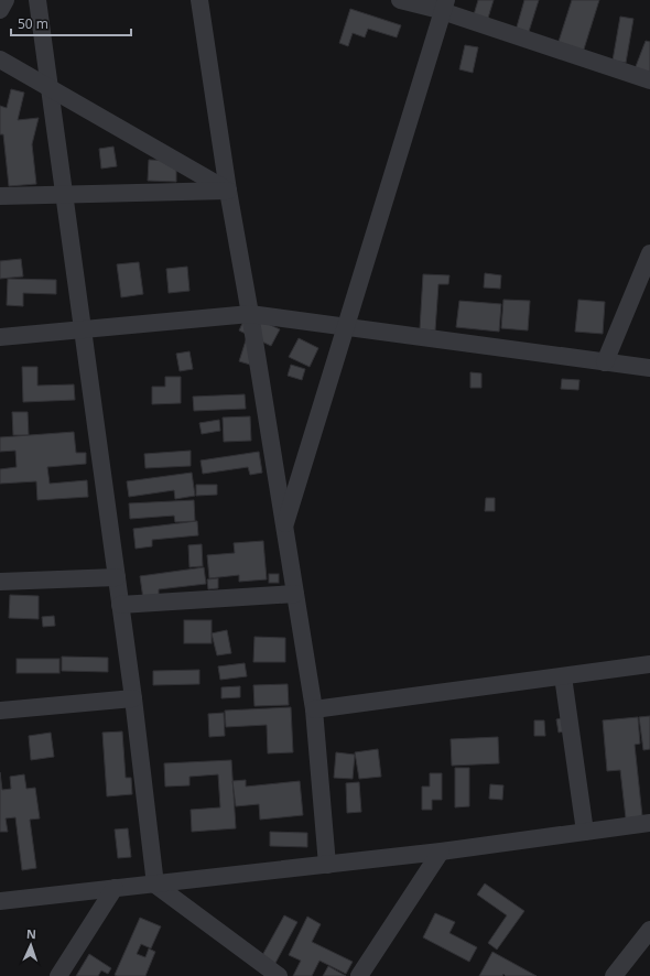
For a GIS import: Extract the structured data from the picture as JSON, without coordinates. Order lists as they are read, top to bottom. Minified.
{"scale_bar":"50 m","north":"top"}
